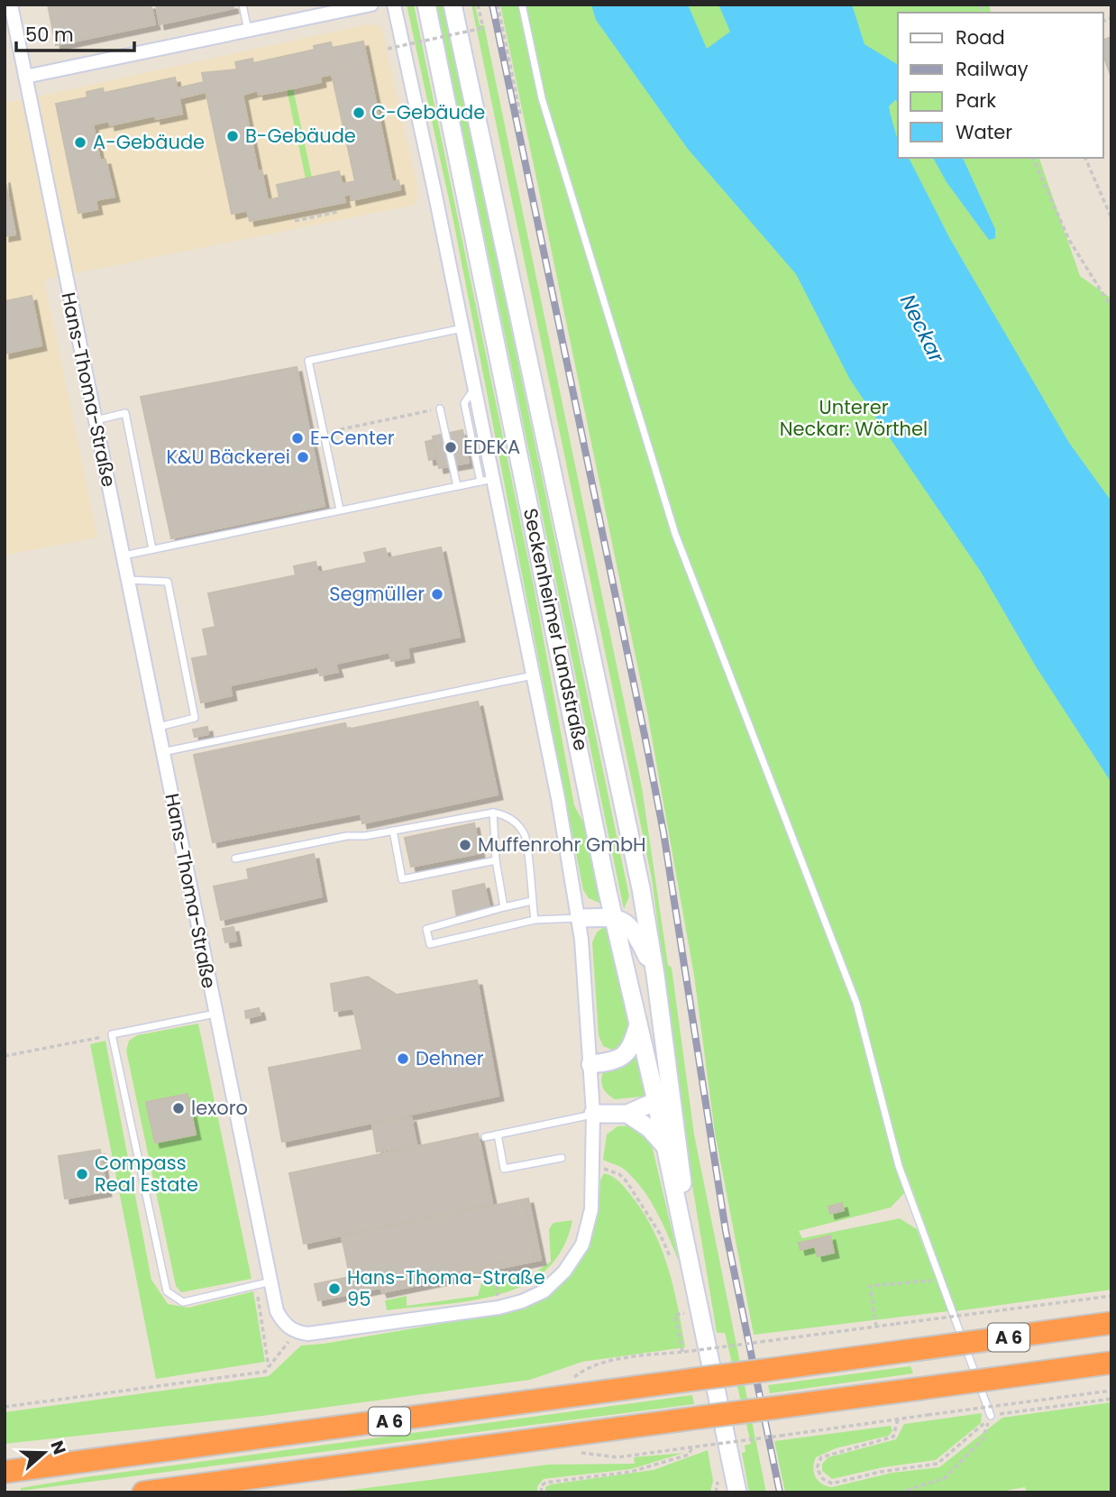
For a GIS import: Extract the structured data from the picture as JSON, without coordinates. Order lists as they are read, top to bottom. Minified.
{"streets":{"highway":["A 6"],"main road":["Seckenheimer Landstraße"],"street":["Hans-Thoma-Straße"]},"crossings":[["Hans-Thoma-Straße","Seckenheimer Landstraße"]],"water":["Neckar"],"parks":["Unterer Neckar: Wörthel"],"places":["C-Gebäude","B-Gebäude","A-Gebäude","E-Center","EDEKA","K&U Bäckerei","Segmüller","Muffenrohr GmbH","Dehner","lexoro","Compass Real Estate","Hans-Thoma-Straße 95"],"legend":["Road","Railway","Park","Water"],"scale_bar":"50 m","north":"right"}
